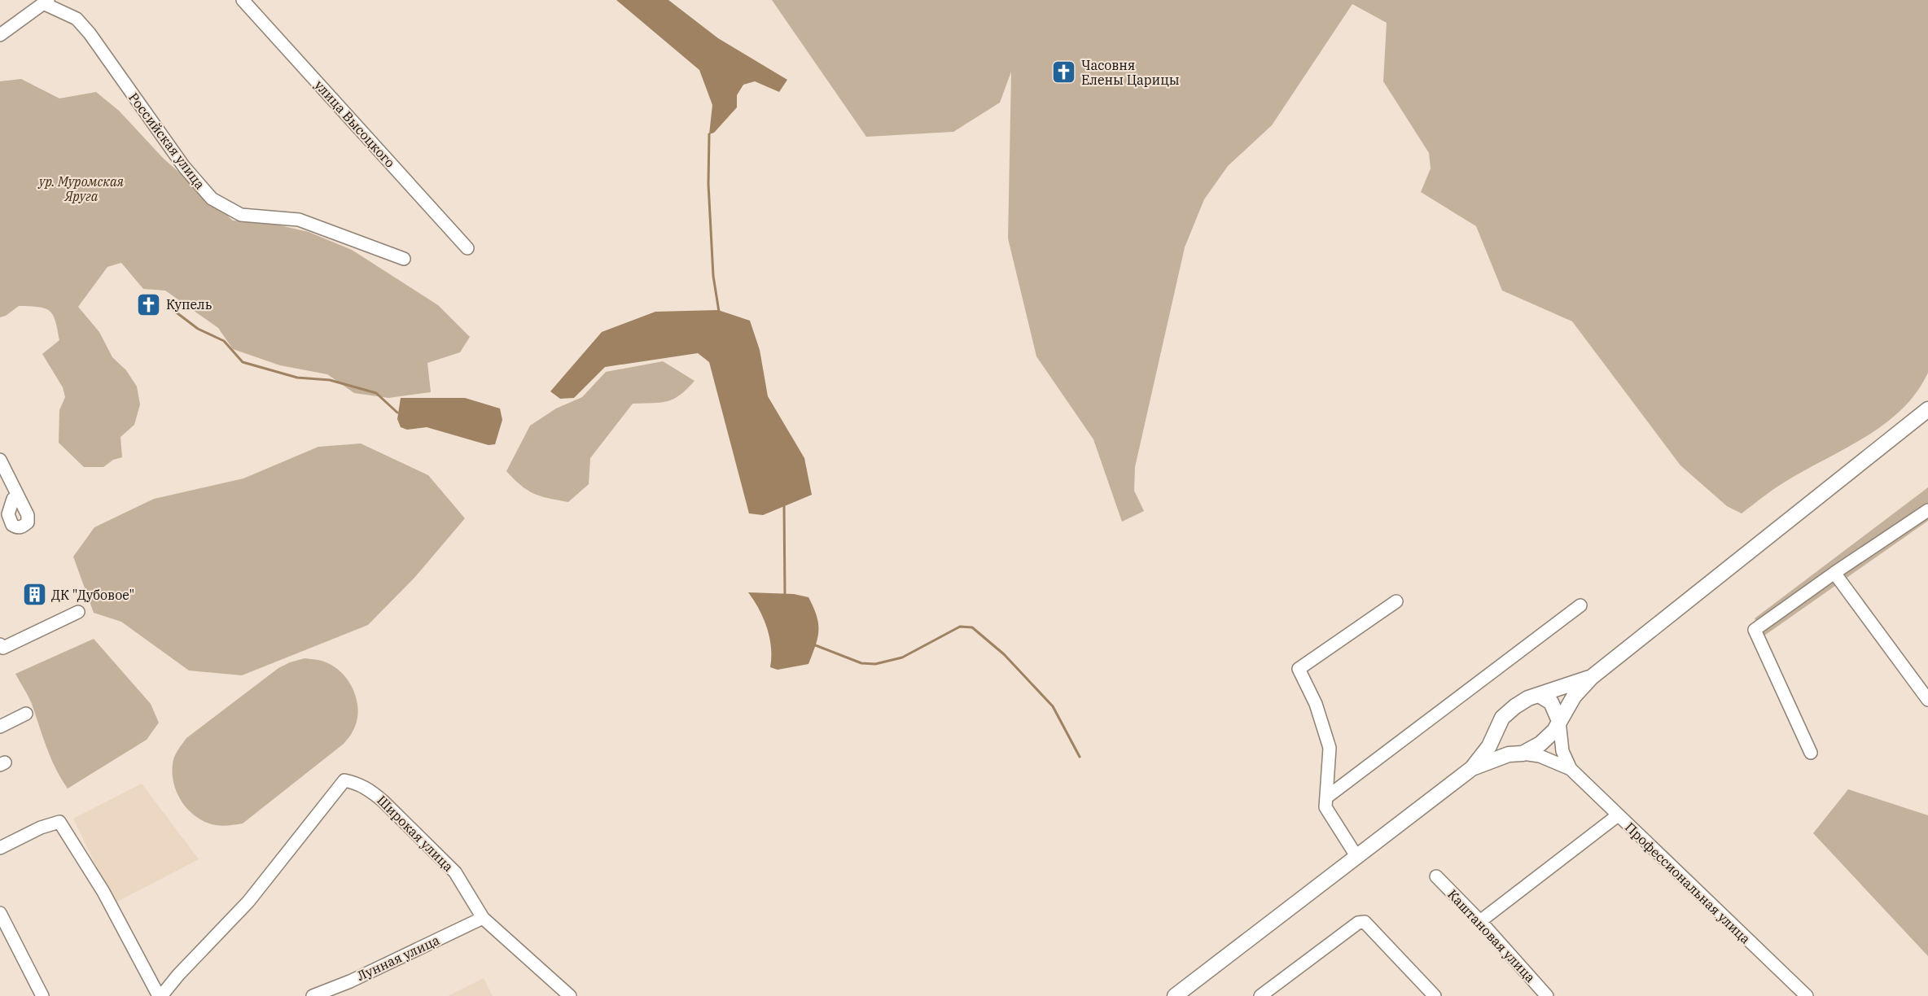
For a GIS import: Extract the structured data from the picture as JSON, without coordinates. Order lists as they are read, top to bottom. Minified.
{"streets":{"street":["улица Высоцкого","Российская улица","Широкая улица","Профессиональная улица","Каштановая улица","Лунная улица"]},"crossings":[["Широкая улица","Лунная улица"]],"parks":["ур. Муромская Яруга"],"places":{"church":["Часовня Елены Царицы","Купель"],"building":["ДК \"Дубовое\""]}}
